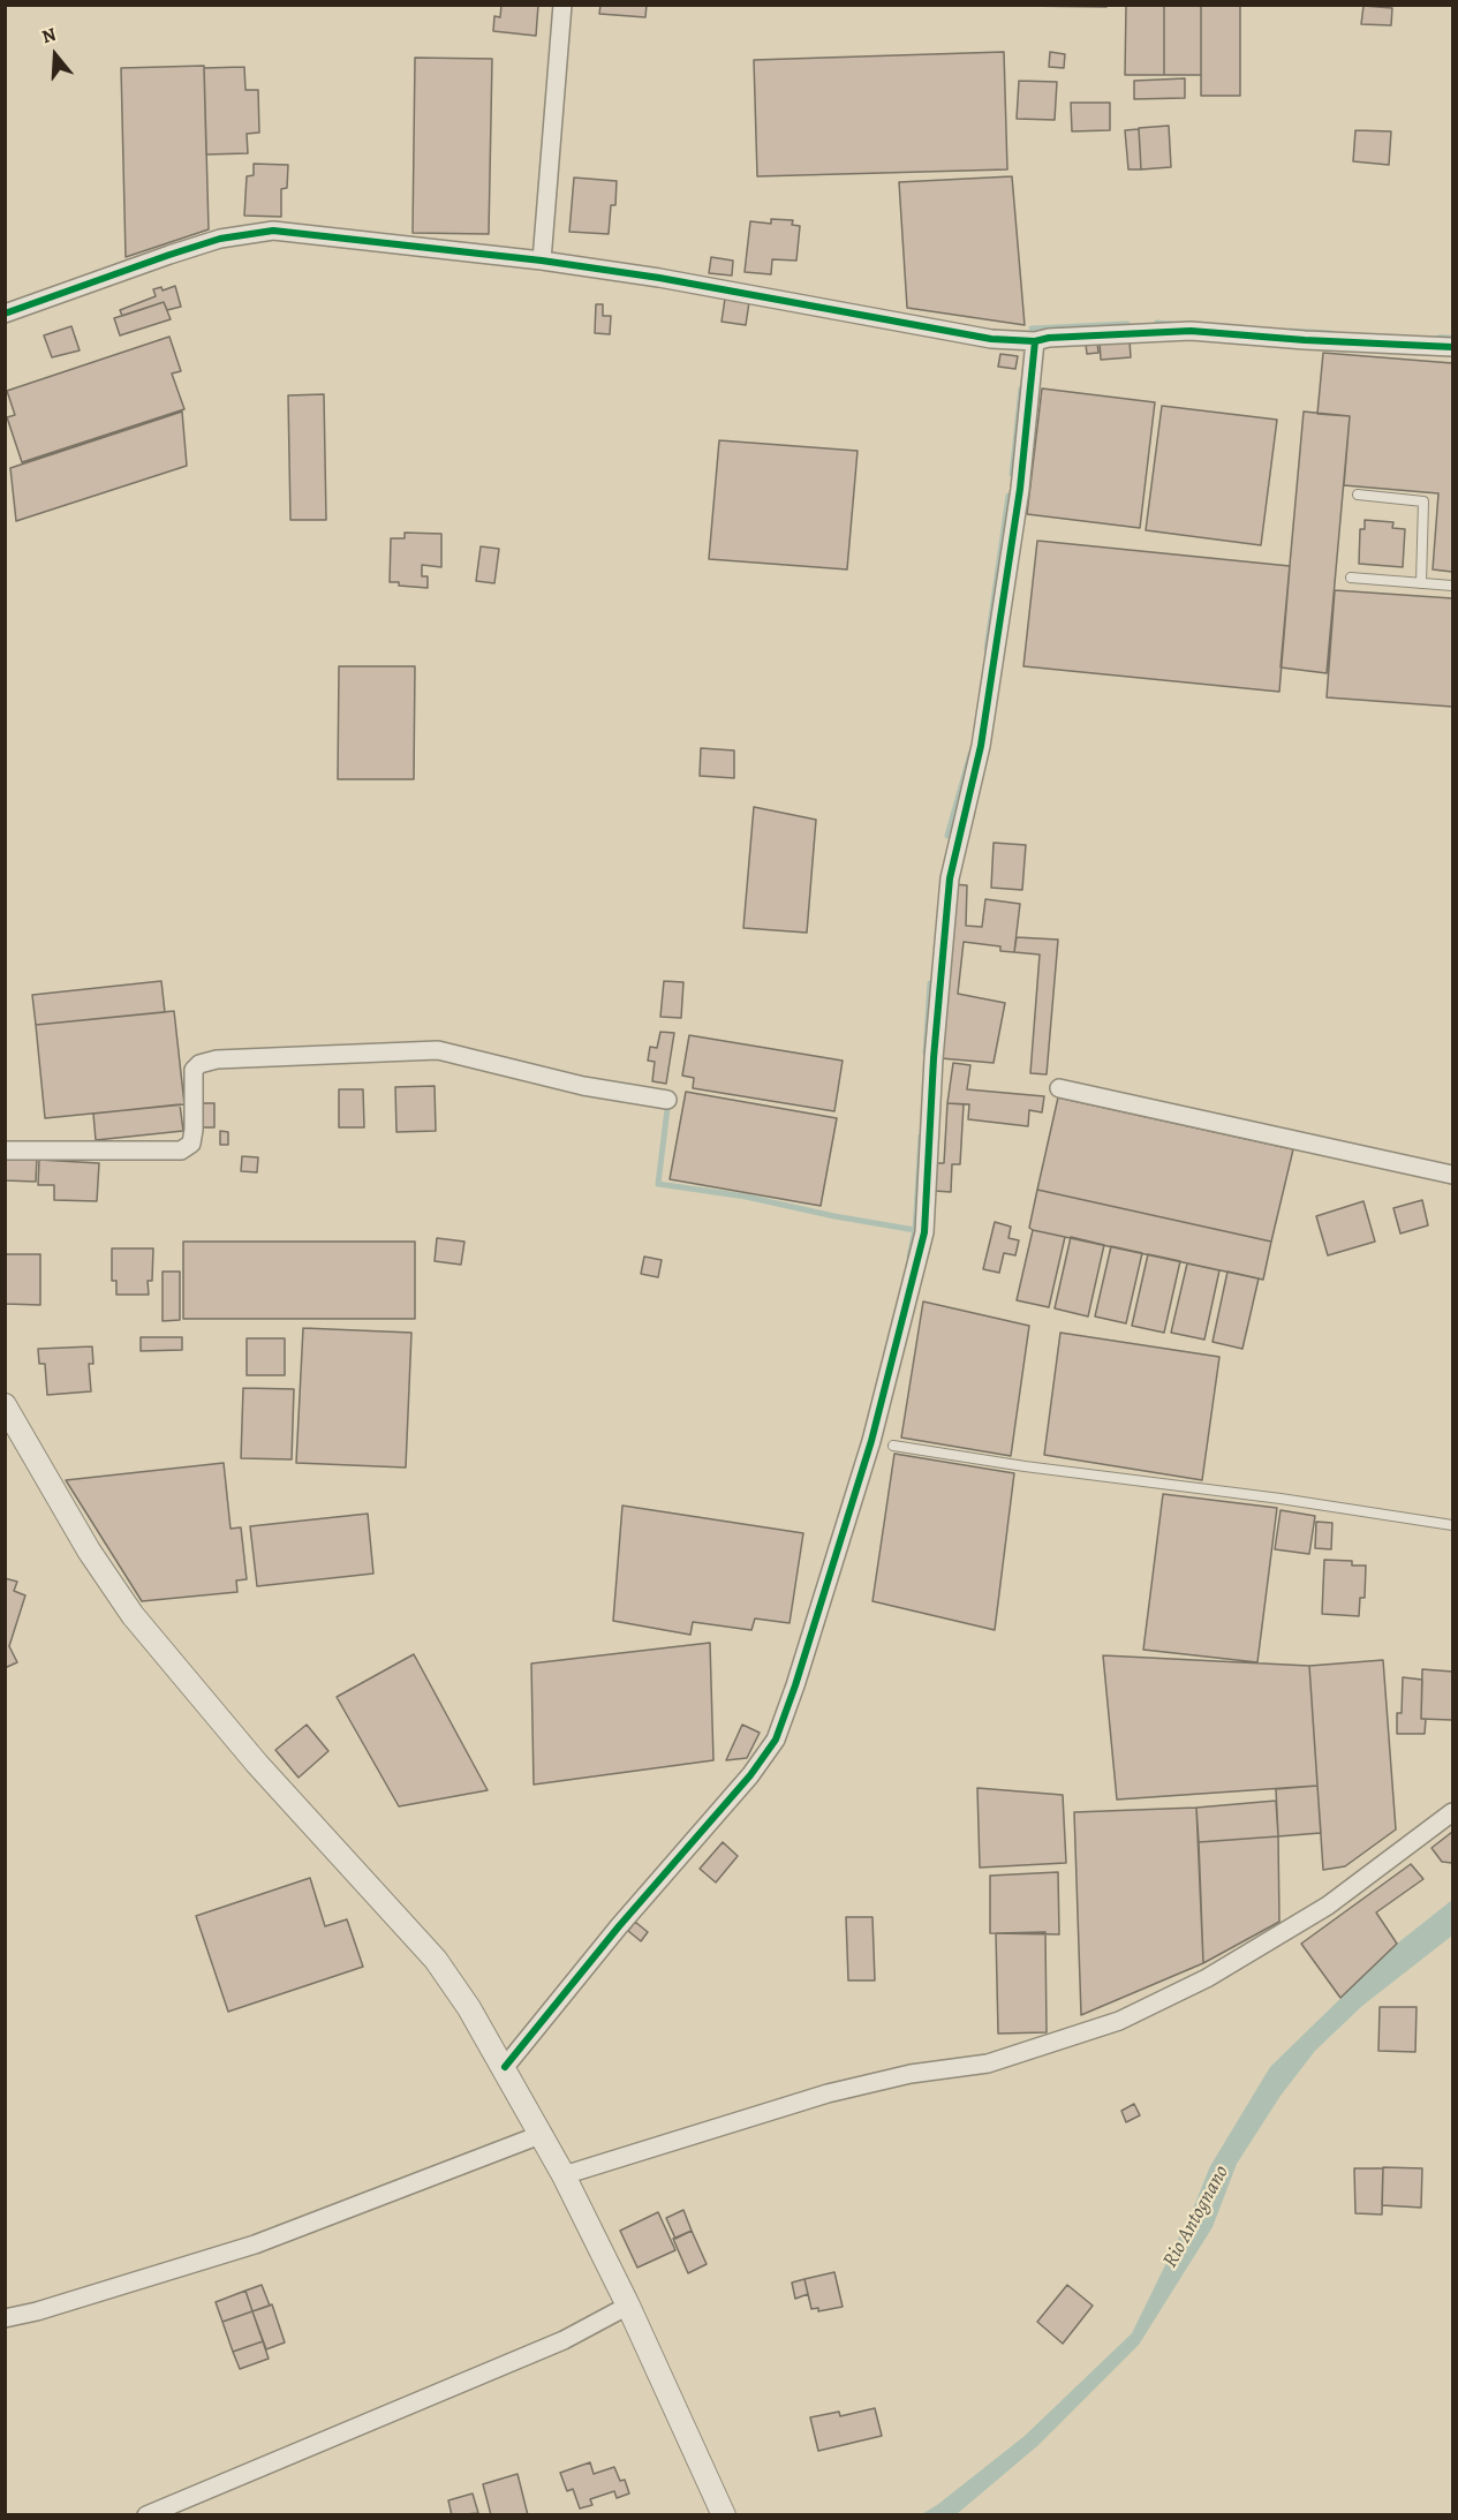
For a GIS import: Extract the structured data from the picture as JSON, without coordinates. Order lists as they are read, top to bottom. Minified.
{"water":["Rio Antognano"],"north":"top"}
